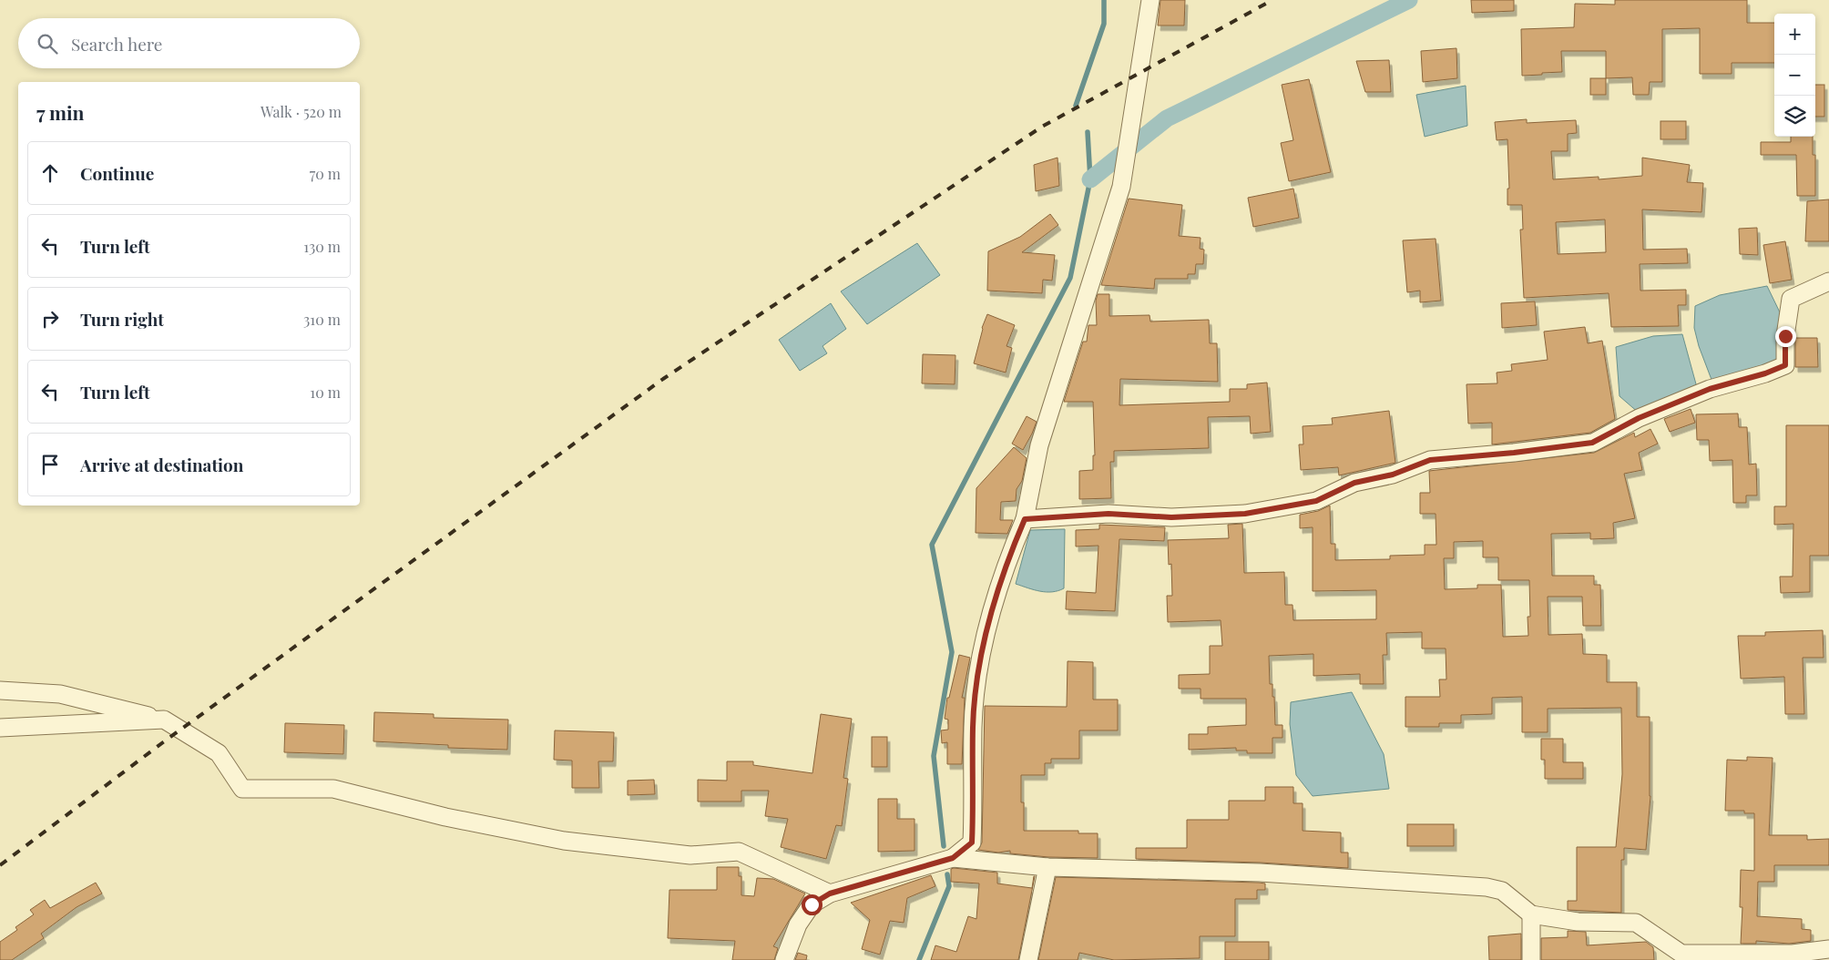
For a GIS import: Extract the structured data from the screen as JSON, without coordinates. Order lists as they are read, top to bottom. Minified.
{"page":{"map_buttons":["+","−"],"search":"Search here","heading":["7 min","Walk · 520 m"],"list":[["Continue","70 m"],["Turn left","130 m"],["Turn right","310 m"],["Turn left","10 m"],"Arrive at destination"]}}
